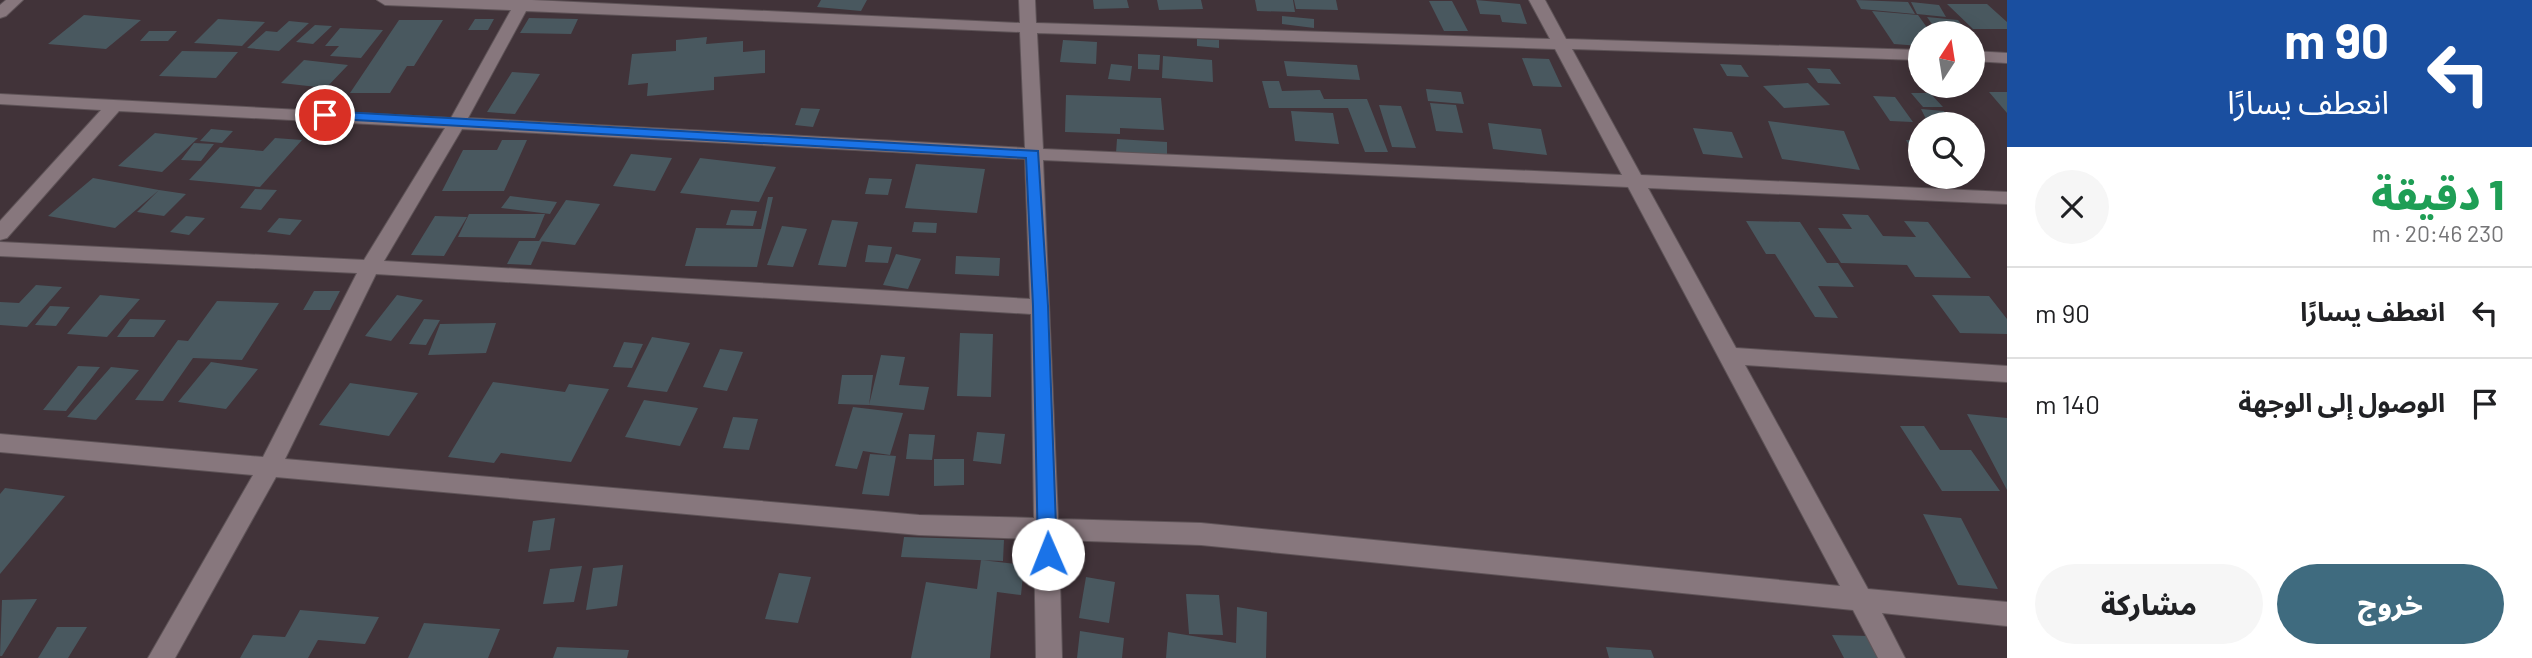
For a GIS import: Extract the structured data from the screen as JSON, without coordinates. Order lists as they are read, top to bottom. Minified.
{"north":"top","page":{"turn":["90 m","انعطف يسارًا"],"heading":["1 دقيقة","230 m · 20:46"],"list":[{"name":"انعطف يسارًا","value":"90 m"},{"name":"الوصول إلى الوجهة","value":"140 m"}],"buttons":["خروج","مشاركة"]}}
